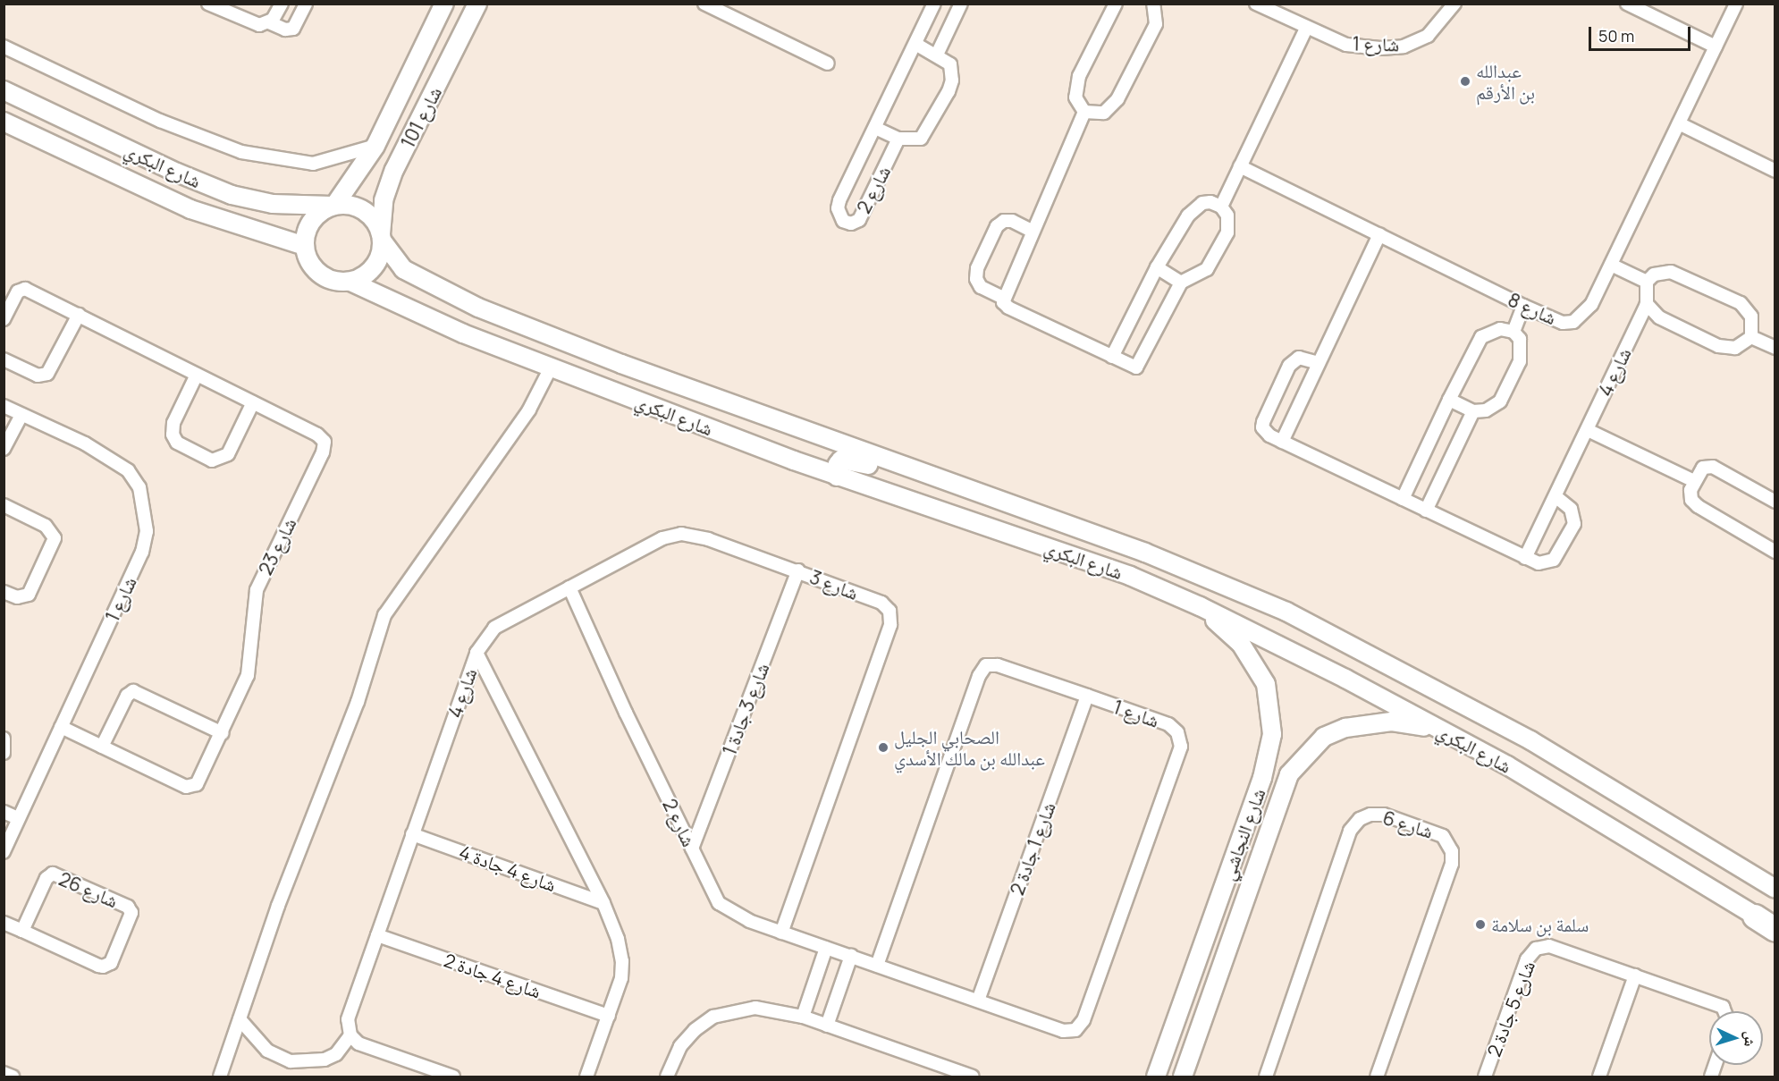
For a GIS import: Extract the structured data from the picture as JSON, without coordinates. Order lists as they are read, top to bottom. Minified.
{"streets":{"main road":["شارع 101","شارع البكري","شارع النجاشي"],"street":["شارع 1","شارع 2","شارع 8","شارع 4","شارع 23","شارع 3","شارع 3 جادة 1","شارع 6","شارع 1 جادة 2","شارع 4 جادة 4","شارع 26","شارع 4 جادة 2","شارع 5 جادة 2"]},"crossings":[["شارع 1","شارع 2"],["شارع 1","شارع 23"],["شارع 1","شارع 1 جادة 2"],["شارع 101","شارع البكري"],["شارع البكري","شارع النجاشي"],["شارع 2","شارع 3"],["شارع 2","شارع 3 جادة 1"],["شارع 4","شارع 3"],["شارع 4","شارع 4 جادة 4"],["شارع 4","شارع 4 جادة 2"],["شارع 3","شارع 3 جادة 1"]],"places":["عبدالله بن الأرقم","الصحابي الجليل عبدالله بن مالك الأسدي","سلمة بن سلامة"],"scale_bar":"50 m","north":"right"}
